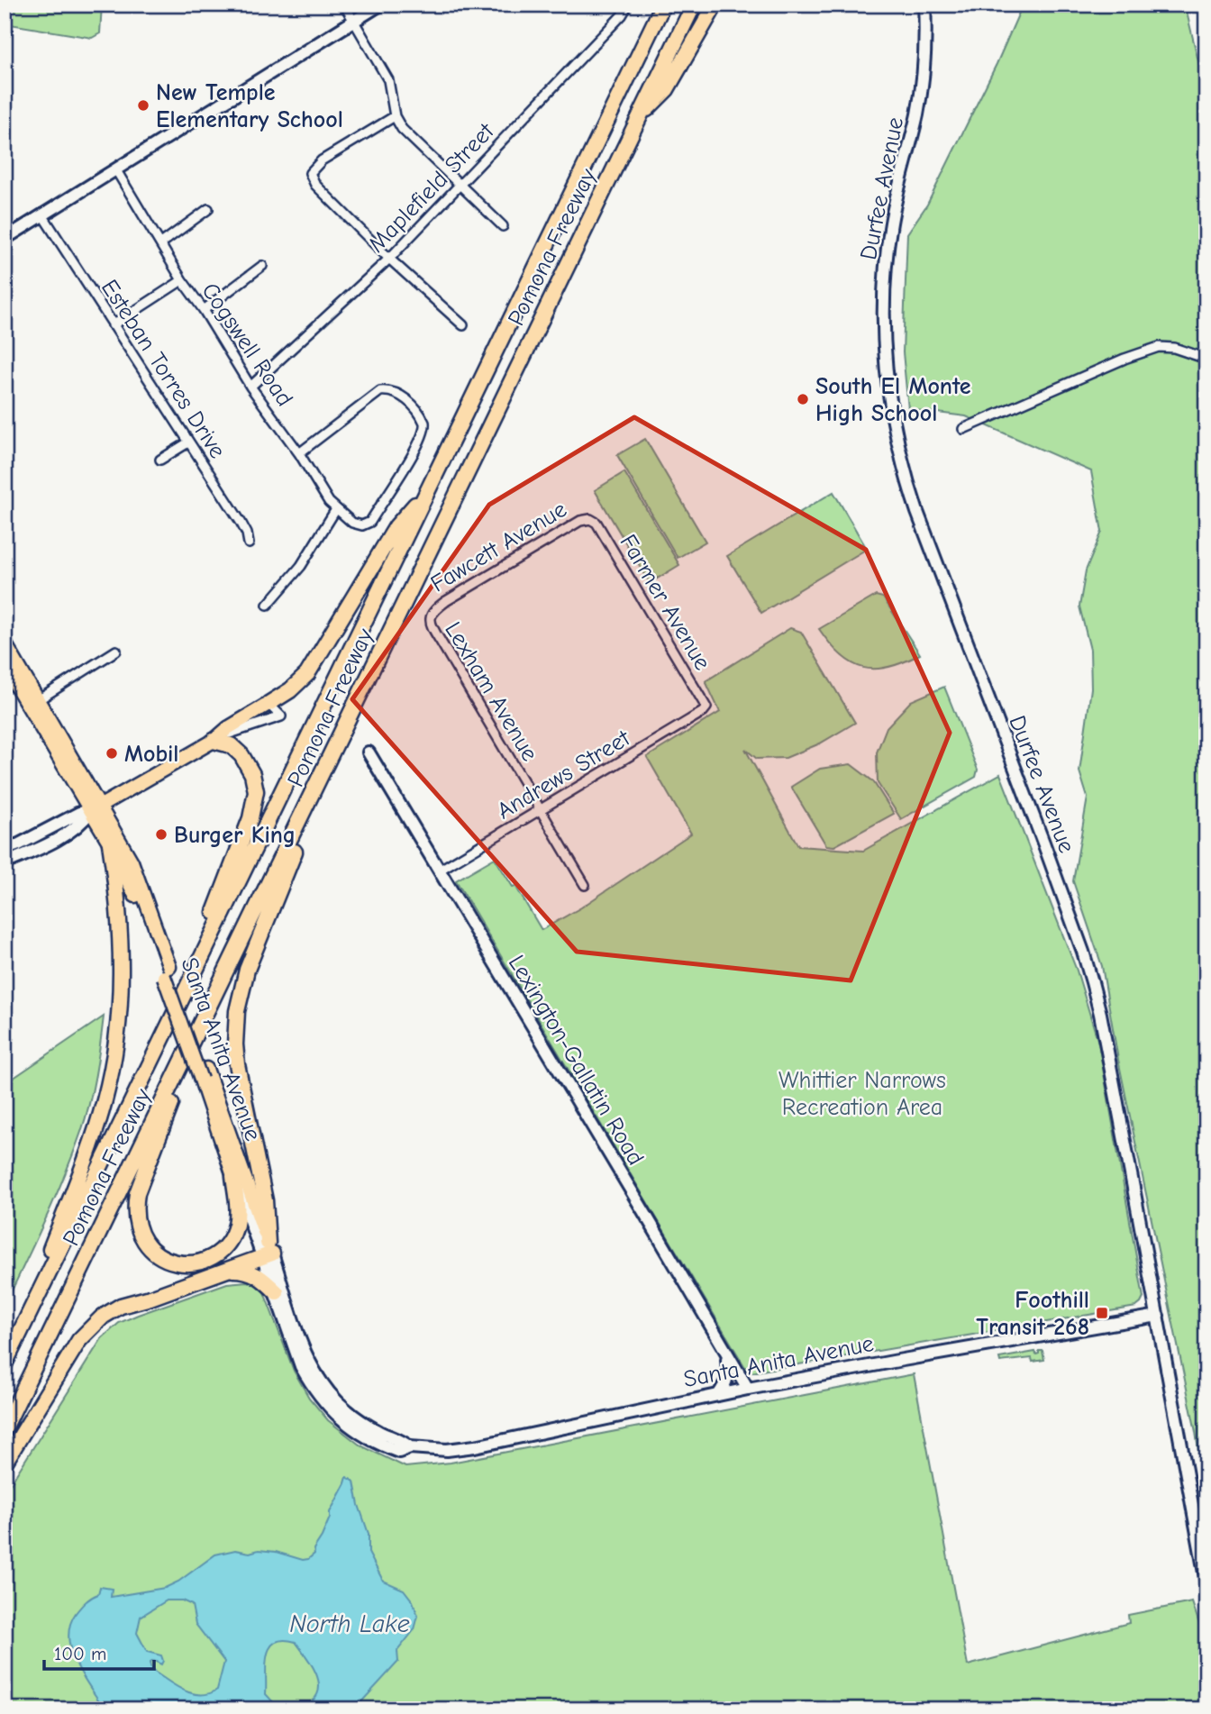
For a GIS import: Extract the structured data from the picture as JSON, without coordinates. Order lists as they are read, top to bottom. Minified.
{"streets":{"highway":["Pomona Freeway"],"main road":["Durfee Avenue","Santa Anita Avenue","Lexington-Gallatin Road"],"street":["Maplefield Street","Cogswell Road","Esteban Torres Drive","Fawcett Avenue","Farmer Avenue","Lexham Avenue","Andrews Street"]},"crossings":[["Maplefield Street","Cogswell Road"],["Durfee Avenue","Santa Anita Avenue"],["Fawcett Avenue","Farmer Avenue"],["Fawcett Avenue","Lexham Avenue"],["Farmer Avenue","Andrews Street"],["Lexham Avenue","Andrews Street"],["Andrews Street","Lexington-Gallatin Road"],["Santa Anita Avenue","Lexington-Gallatin Road"]],"water":["North Lake"],"parks":["Whittier Narrows Recreation Area"],"places":{"other":["New Temple Elementary School","South El Monte High School","Mobil","Burger King"],"transit":["Foothill Transit 268"]},"scale_bar":"100 m"}
